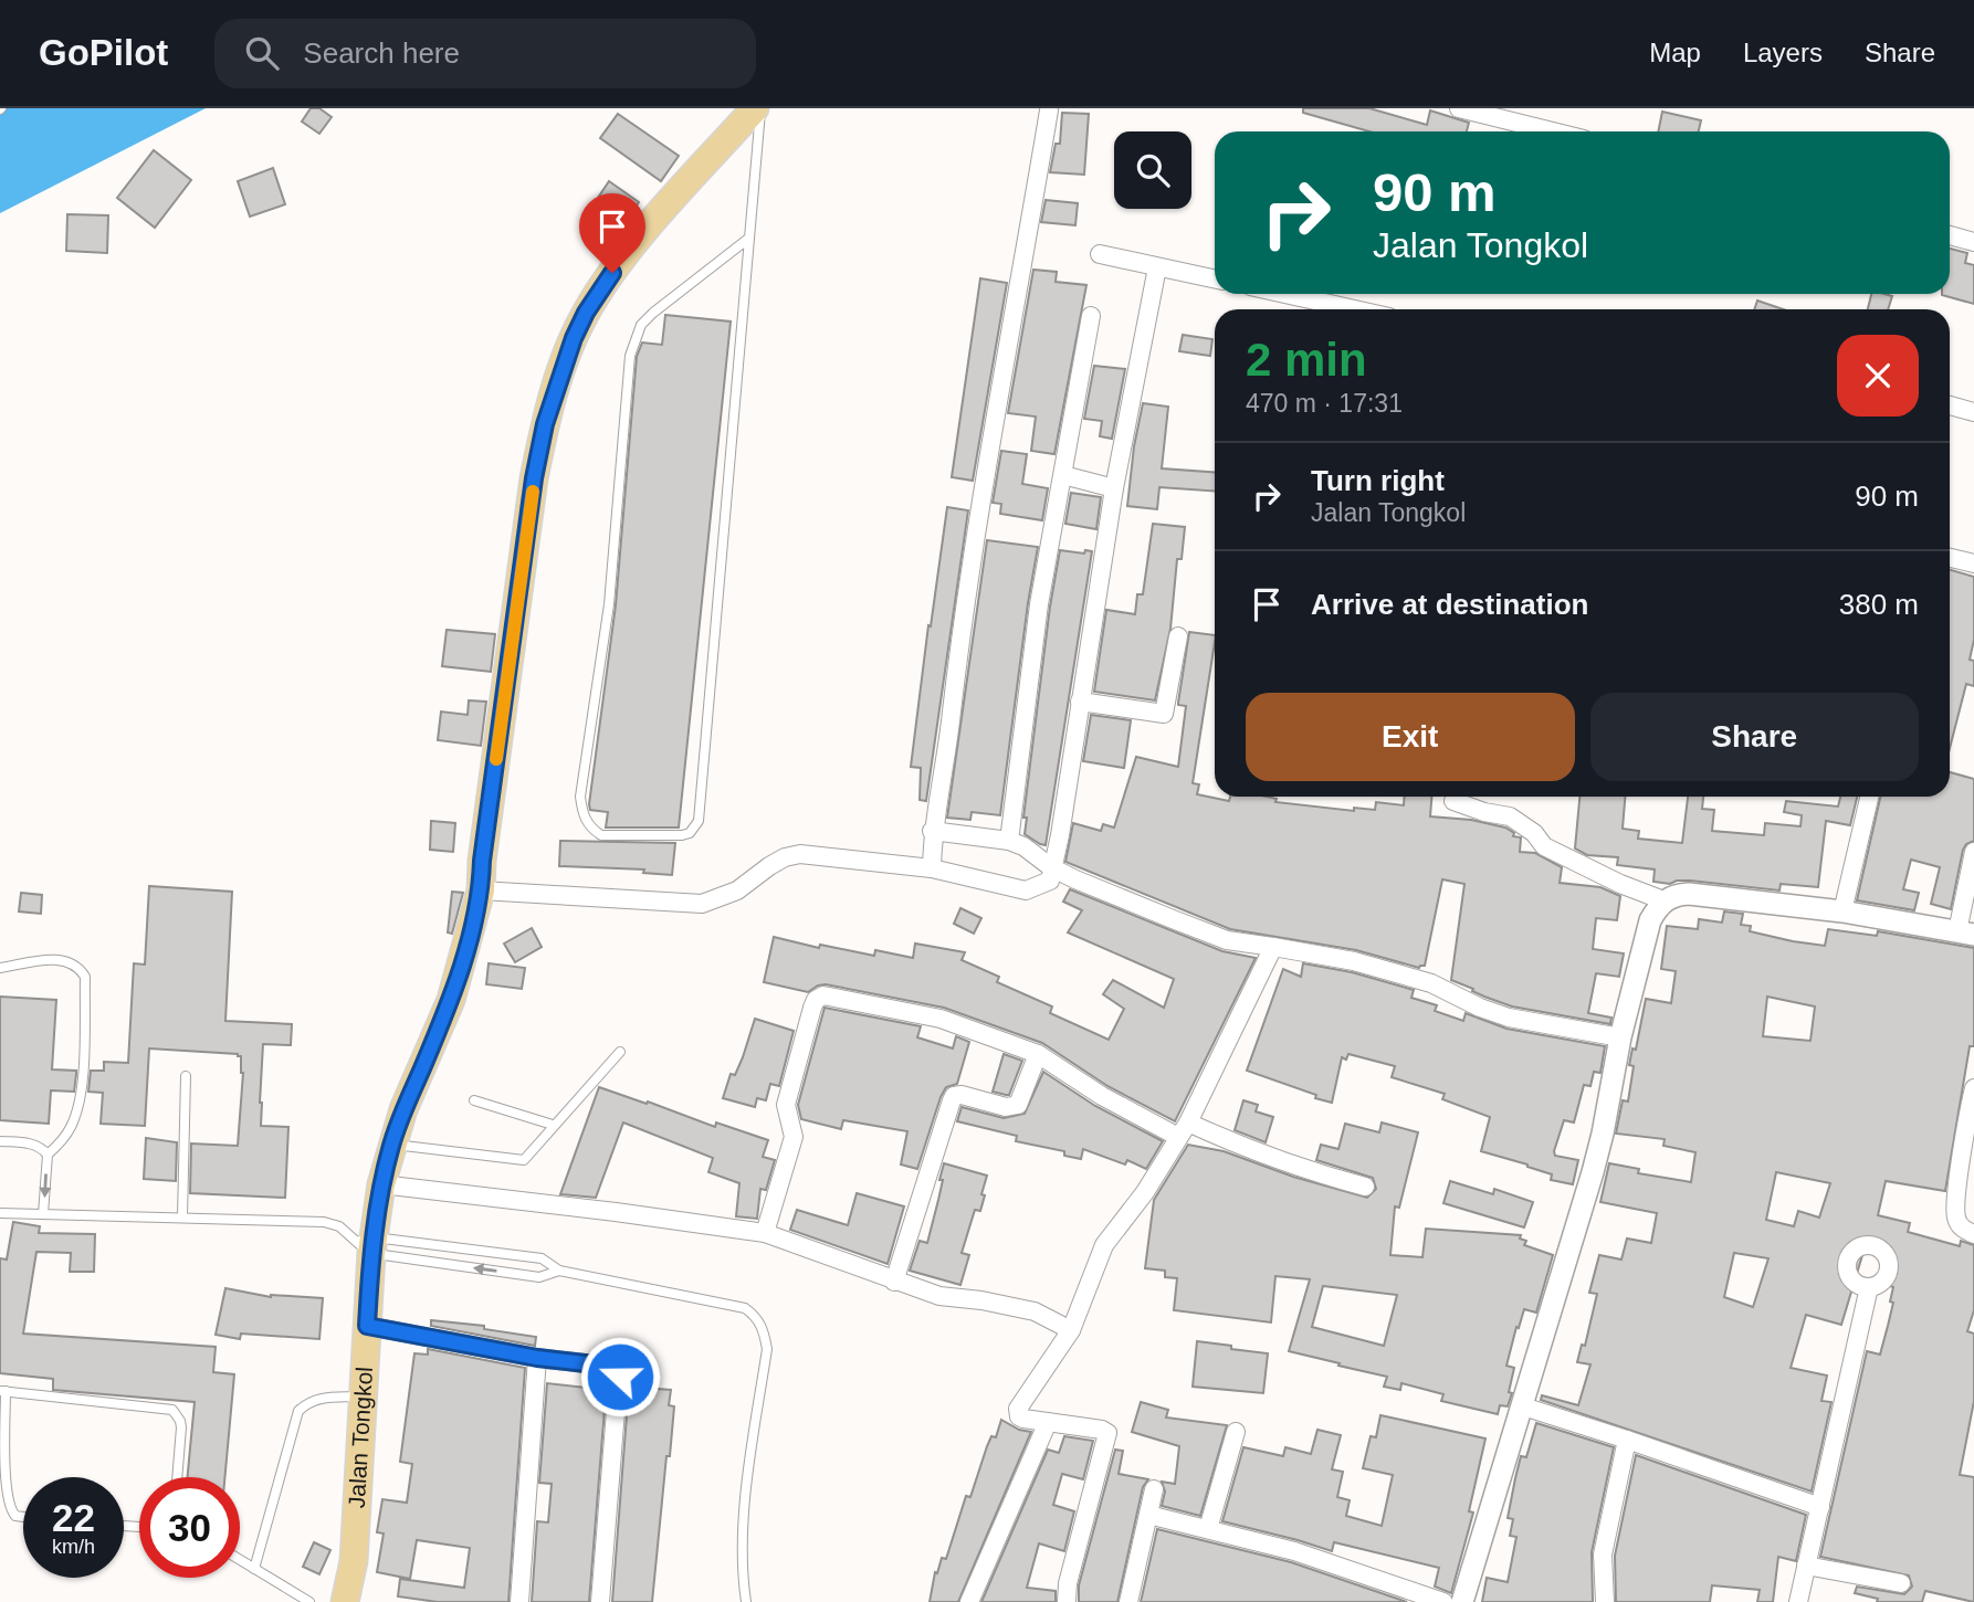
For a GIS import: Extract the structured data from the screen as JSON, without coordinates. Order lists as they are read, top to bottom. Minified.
{"streets":{"highway":["Jalan Tongkol"]},"page":{"header":"GoPilot","search":"Search here","nav":["Map","Layers","Share"],"turn":["90 m","Jalan Tongkol"],"heading":["2 min","470 m · 17:31"],"list":[{"name":"Turn right","note":"Jalan Tongkol","value":"90 m"},{"name":"Arrive at destination","value":"380 m"}],"buttons":["Exit","Share"],"speed":"22 km/h","limit":"30"}}
